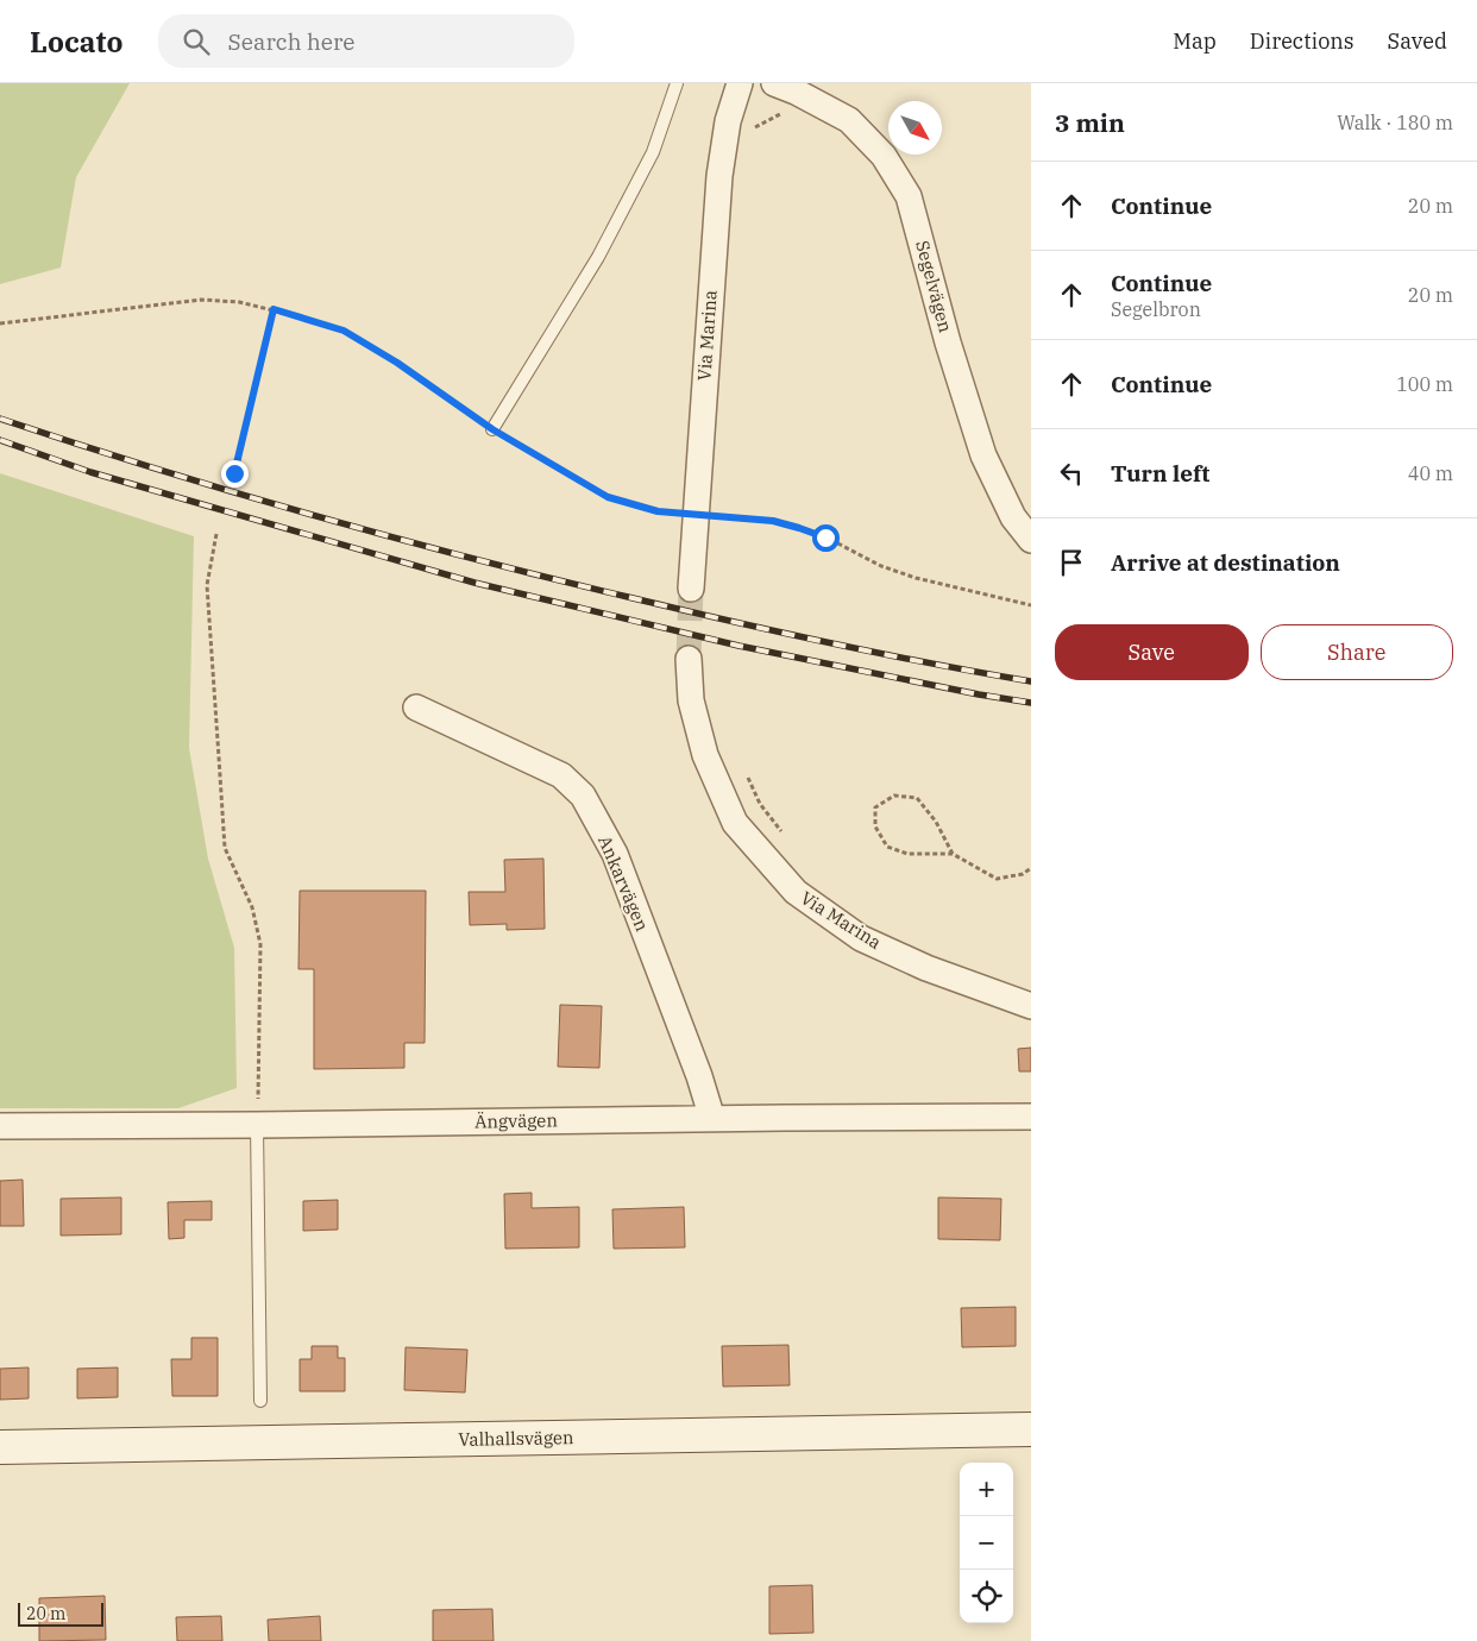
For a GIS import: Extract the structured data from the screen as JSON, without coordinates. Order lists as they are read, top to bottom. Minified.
{"streets":{"street":["Segelvägen","Via Marina","Ankarvägen","Ängvägen","Valhallsvägen"]},"crossings":[["Ankarvägen","Ängvägen"]],"scale_bar":"20 m","north":"bottom right","page":{"header":"Locato","search":"Search here","nav":["Map","Directions","Saved"],"heading":["3 min","Walk · 180 m"],"list":[["Continue","20 m"],["Continue","Segelbron","20 m"],["Continue","100 m"],["Turn left","40 m"],"Arrive at destination"],"buttons":["Save","Share"],"map_buttons":["+","−"],"scale":"20 m"}}
